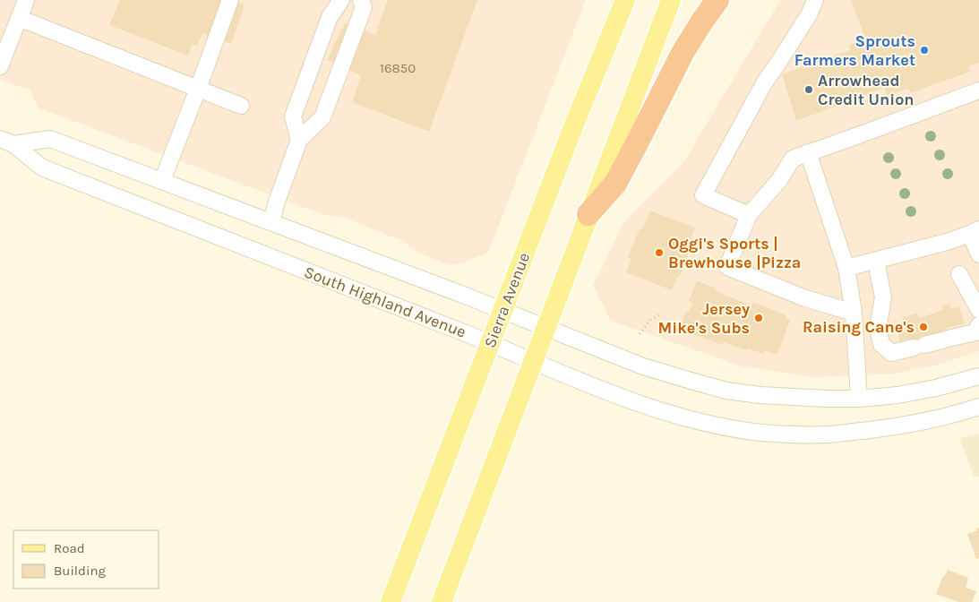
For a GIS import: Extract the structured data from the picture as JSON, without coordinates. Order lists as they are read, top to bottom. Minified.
{"streets":{"main road":["Sierra Avenue"],"street":["South Highland Avenue"]},"crossings":[["Sierra Avenue","South Highland Avenue"]],"places":["Sprouts Farmers Market","Arrowhead Credit Union","Oggi's Sports | Brewhouse |Pizza","Jersey Mike's Subs","Raising Cane's"],"house_numbers":["16850"],"legend":["Road","Building"]}
